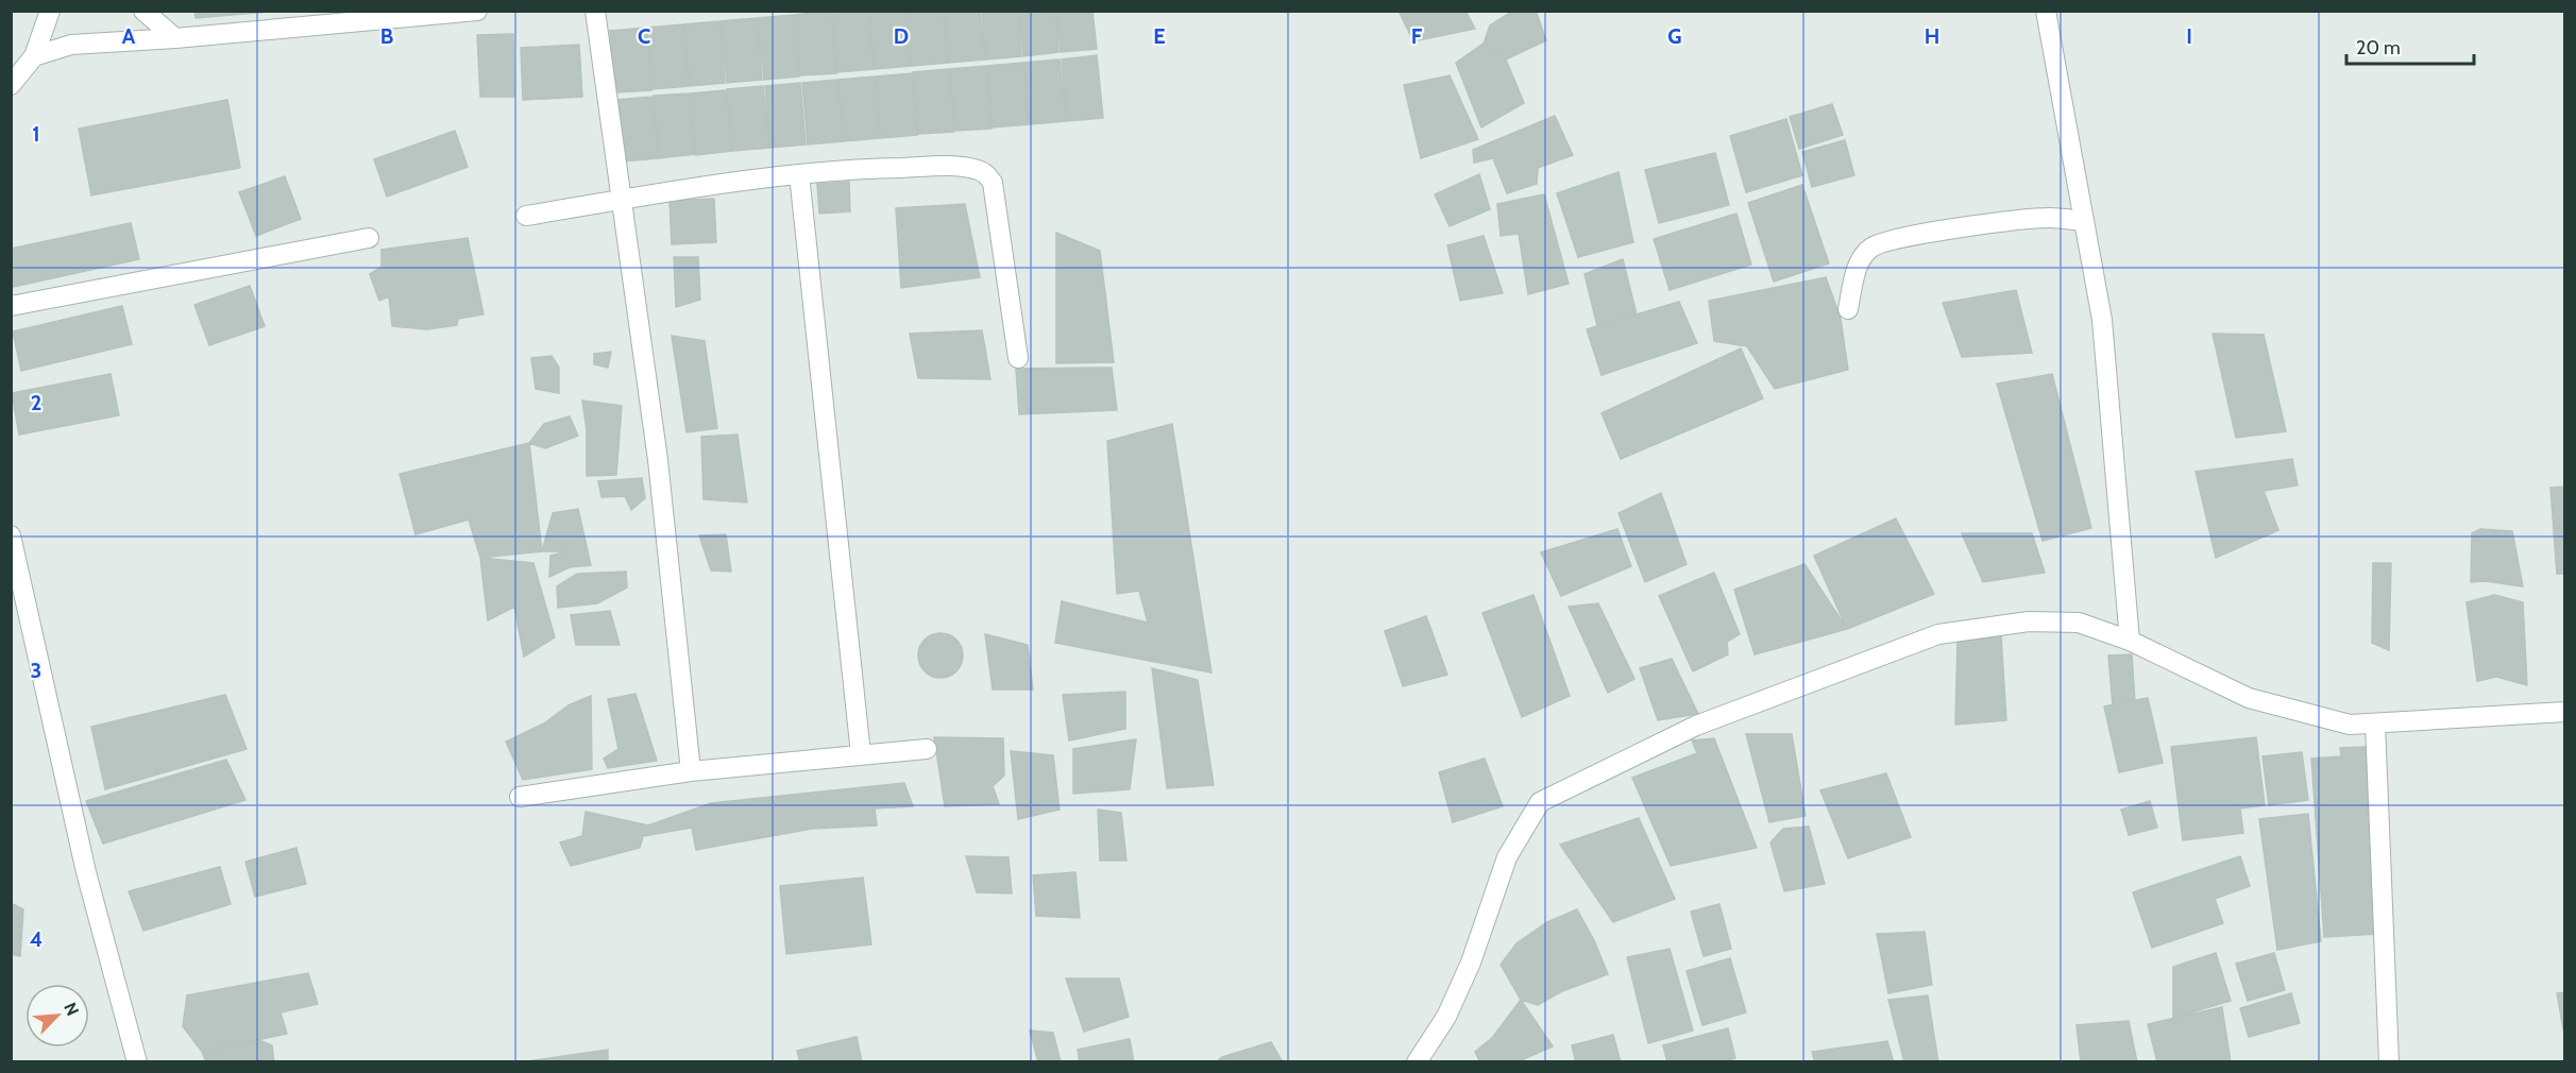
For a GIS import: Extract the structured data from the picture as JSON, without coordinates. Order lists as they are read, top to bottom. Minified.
{"scale_bar":"20 m","north":"top right","grid":{"columns":["A","B","C","D","E","F","G","H","I"],"rows":["1","2","3","4"]}}
